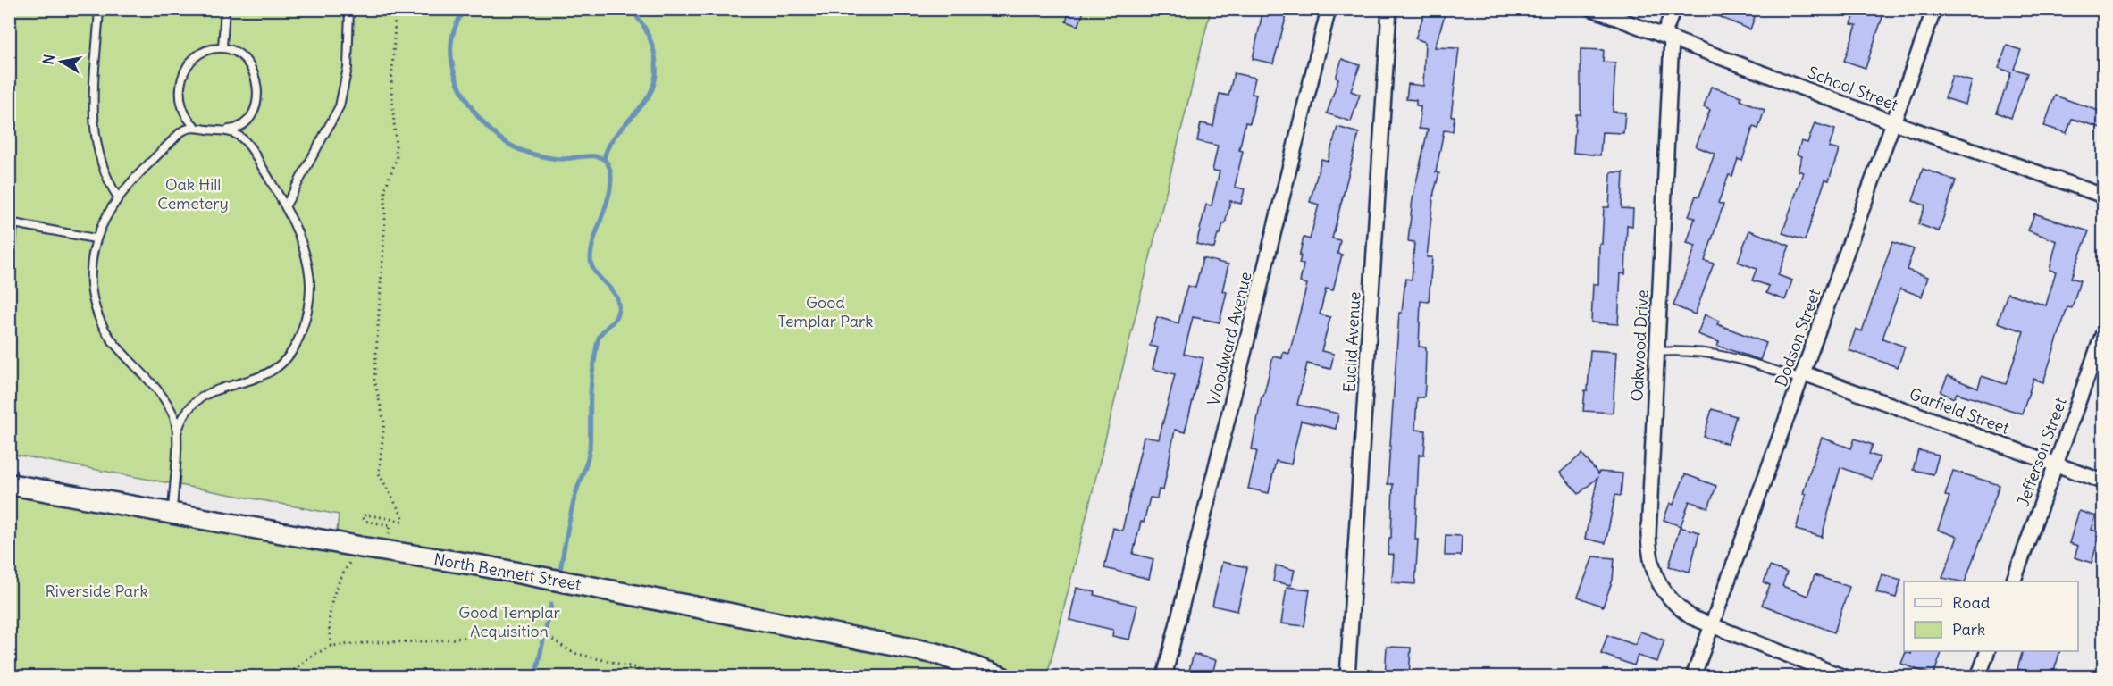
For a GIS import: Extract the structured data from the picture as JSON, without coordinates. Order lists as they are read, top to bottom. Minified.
{"streets":{"main road":["North Bennett Street"],"street":["School Street","Dodson Street","Woodward Avenue","Euclid Avenue","Oakwood Drive","Garfield Street","Jefferson Street"]},"crossings":[["School Street","Dodson Street"],["School Street","Oakwood Drive"],["Dodson Street","Oakwood Drive"],["Dodson Street","Garfield Street"],["Garfield Street","Jefferson Street"]],"parks":["Oak Hill Cemetery","Good Templar Park","Riverside Park","Good Templar Acquisition"],"legend":["Road","Park"],"north":"left"}
